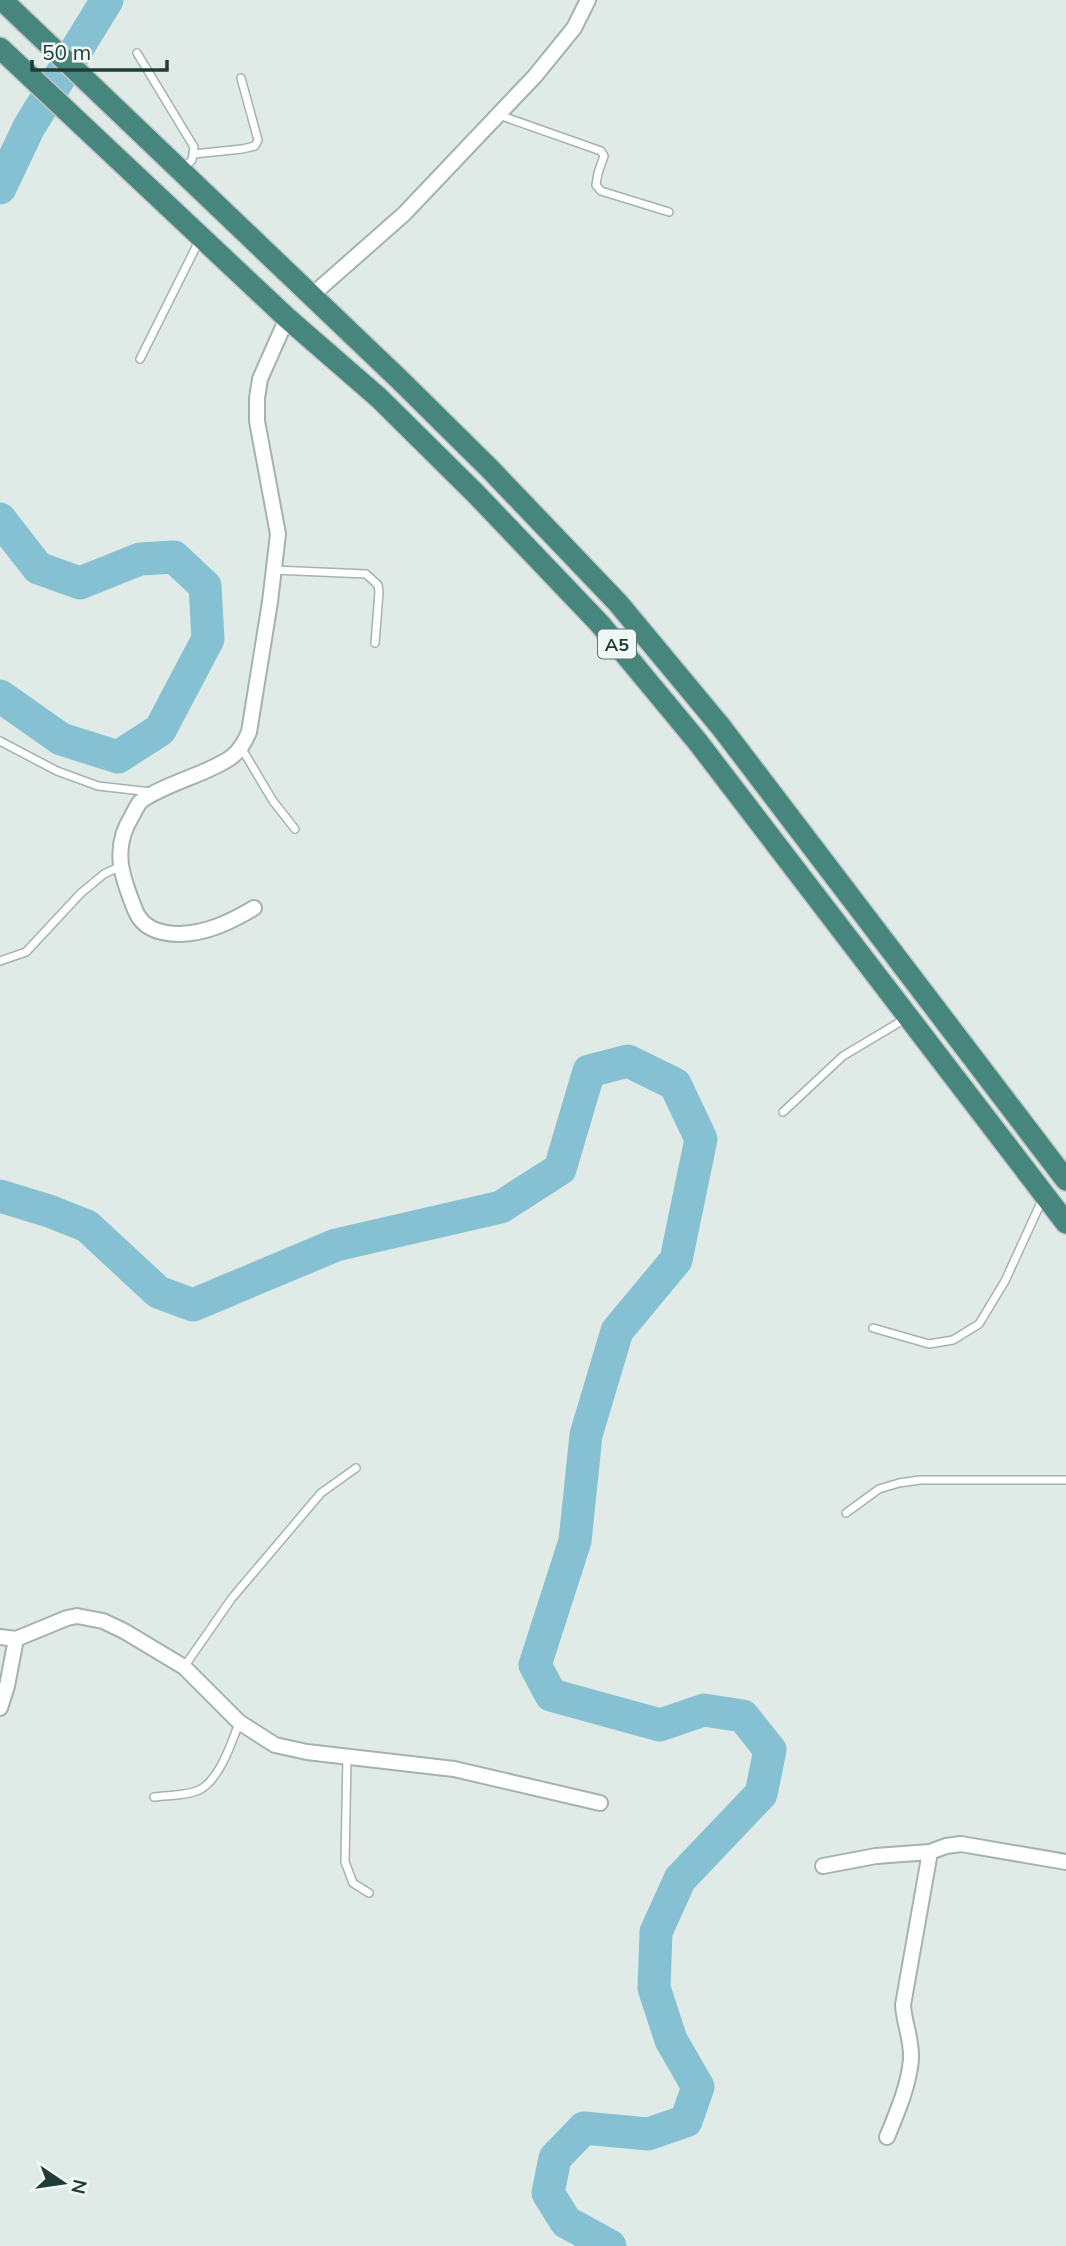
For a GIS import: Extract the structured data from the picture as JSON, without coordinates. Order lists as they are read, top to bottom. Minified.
{"streets":{"highway":["A5"]},"scale_bar":"50 m","north":"right"}
